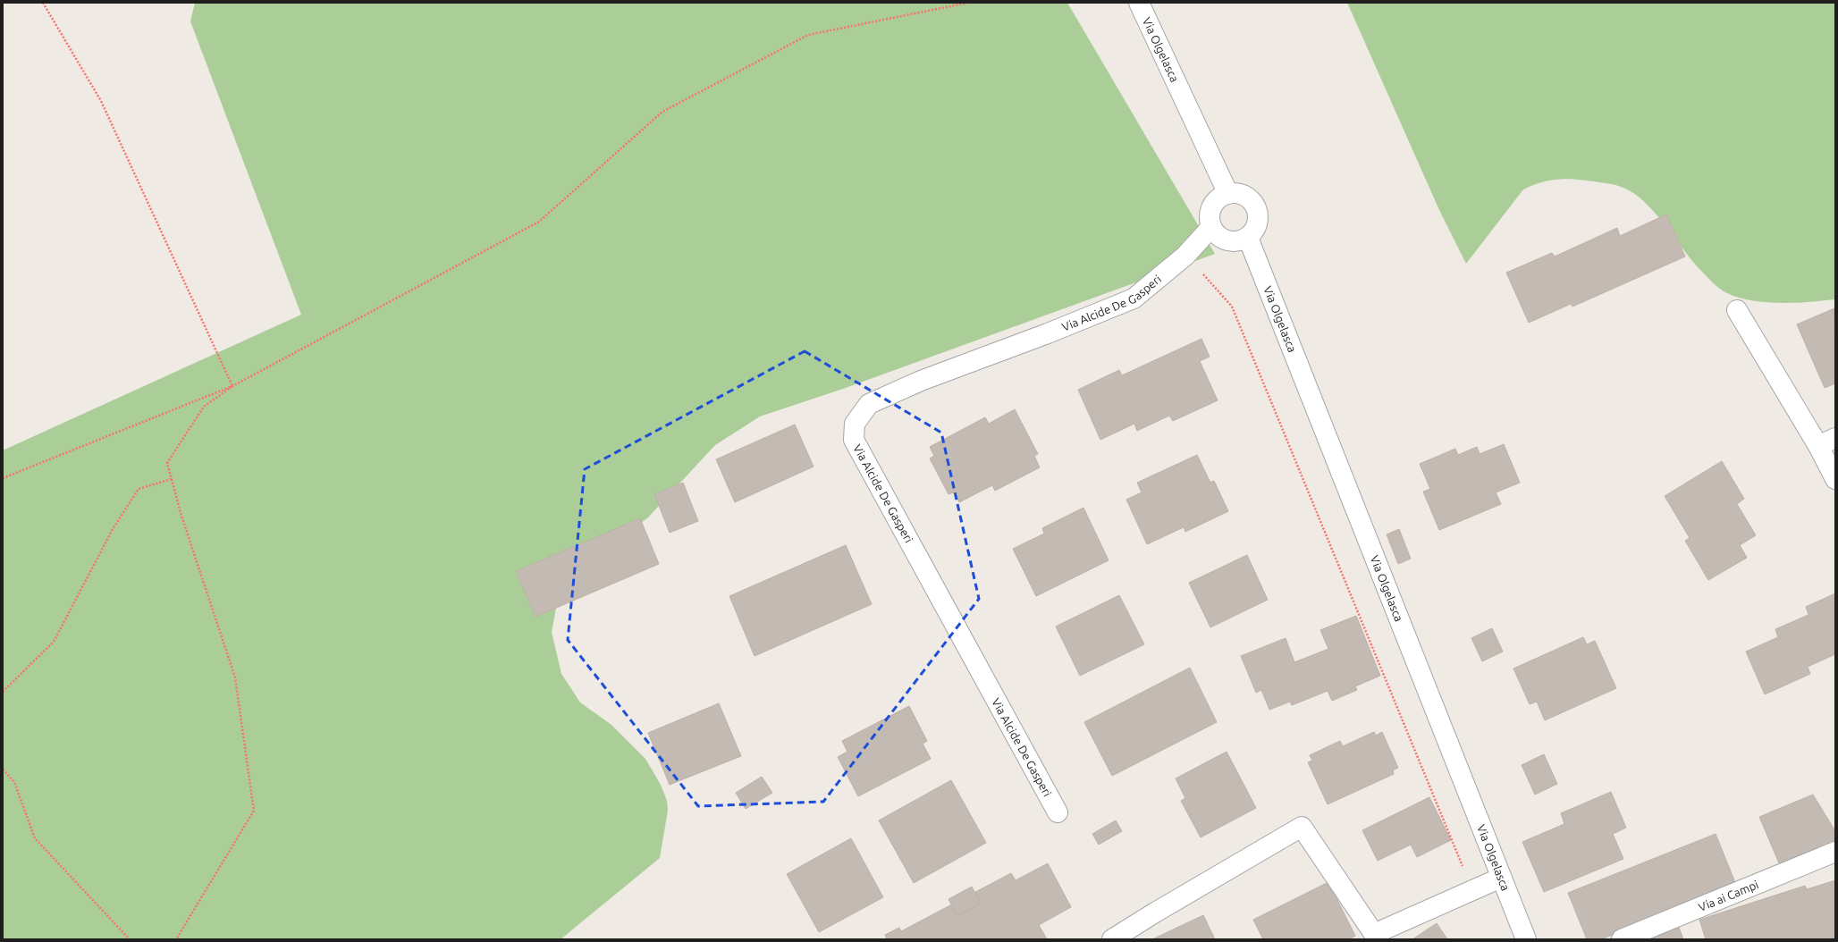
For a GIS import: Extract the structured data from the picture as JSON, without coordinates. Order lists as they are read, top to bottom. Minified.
{"streets":{"street":["Via Olgelasca","Via Alcide De Gasperi","Via ai Campi"]},"crossings":[["Via Olgelasca","Via Alcide De Gasperi"]]}
